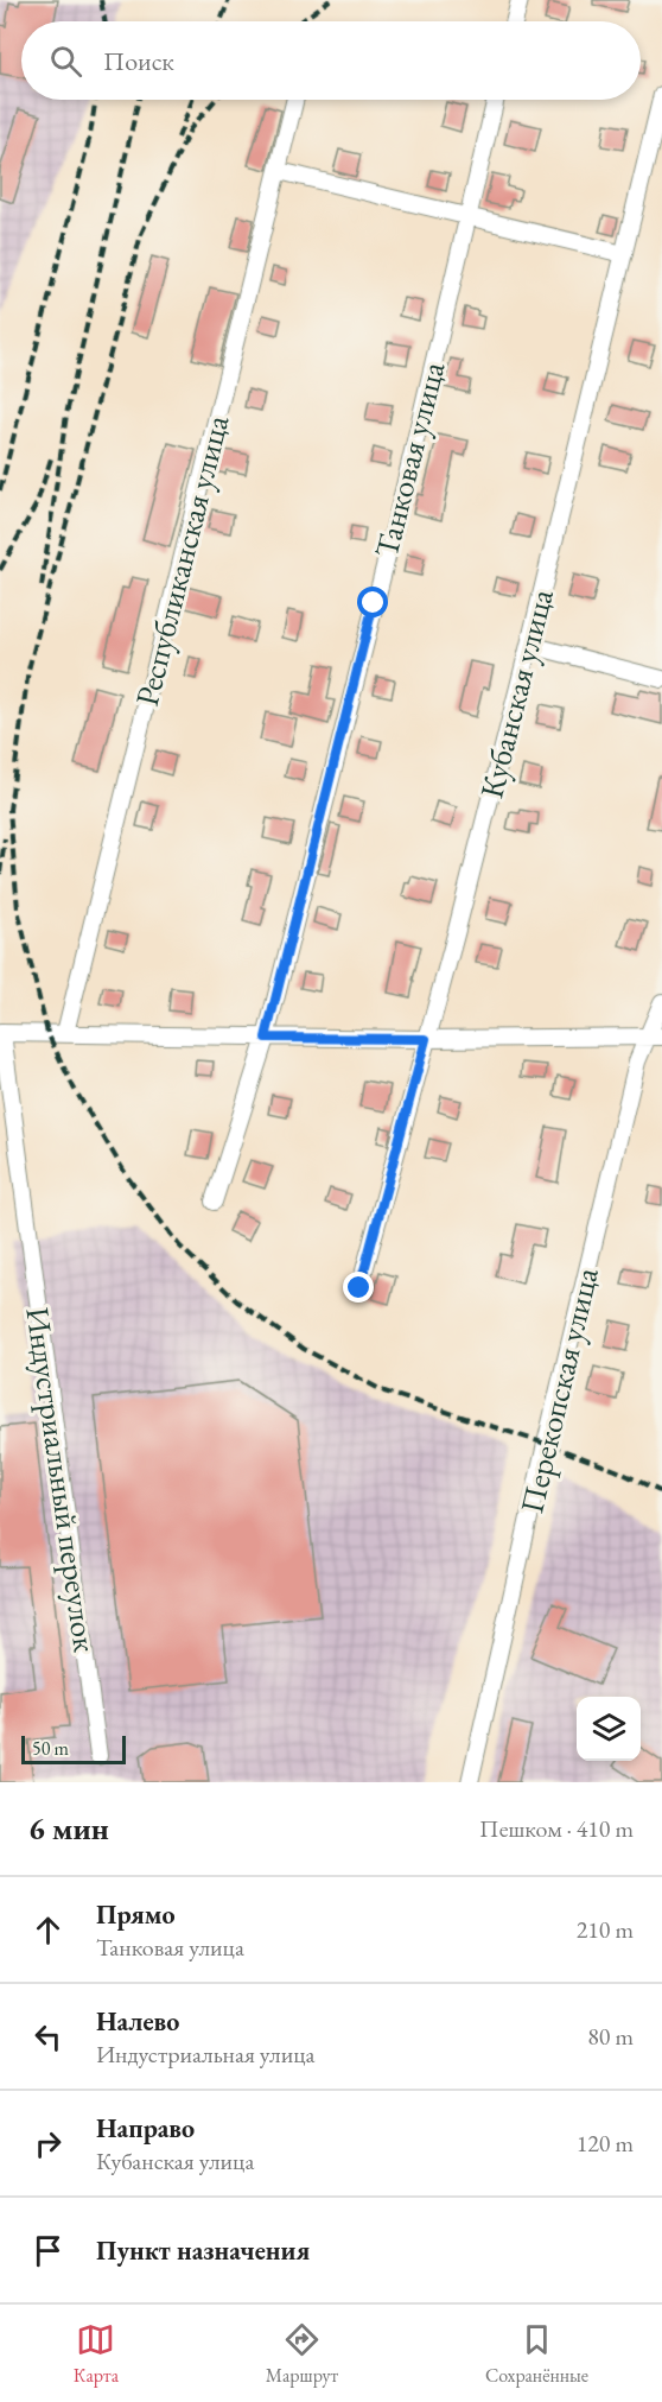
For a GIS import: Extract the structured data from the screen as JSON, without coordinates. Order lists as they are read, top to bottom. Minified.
{"streets":{"street":["Танковая улица","Республиканская улица","Кубанская улица","Перекопская улица","Индустриальный переулок"]},"scale_bar":"50 m","page":{"search":"Поиск","scale":"50 m","heading":["6 мин","Пешком · 410 m"],"list":[["Прямо","Танковая улица","210 m"],["Налево","Индустриальная улица","80 m"],["Направо","Кубанская улица","120 m"],"Пункт назначения"],"nav":["Карта","Маршрут","Сохранённые"]}}
